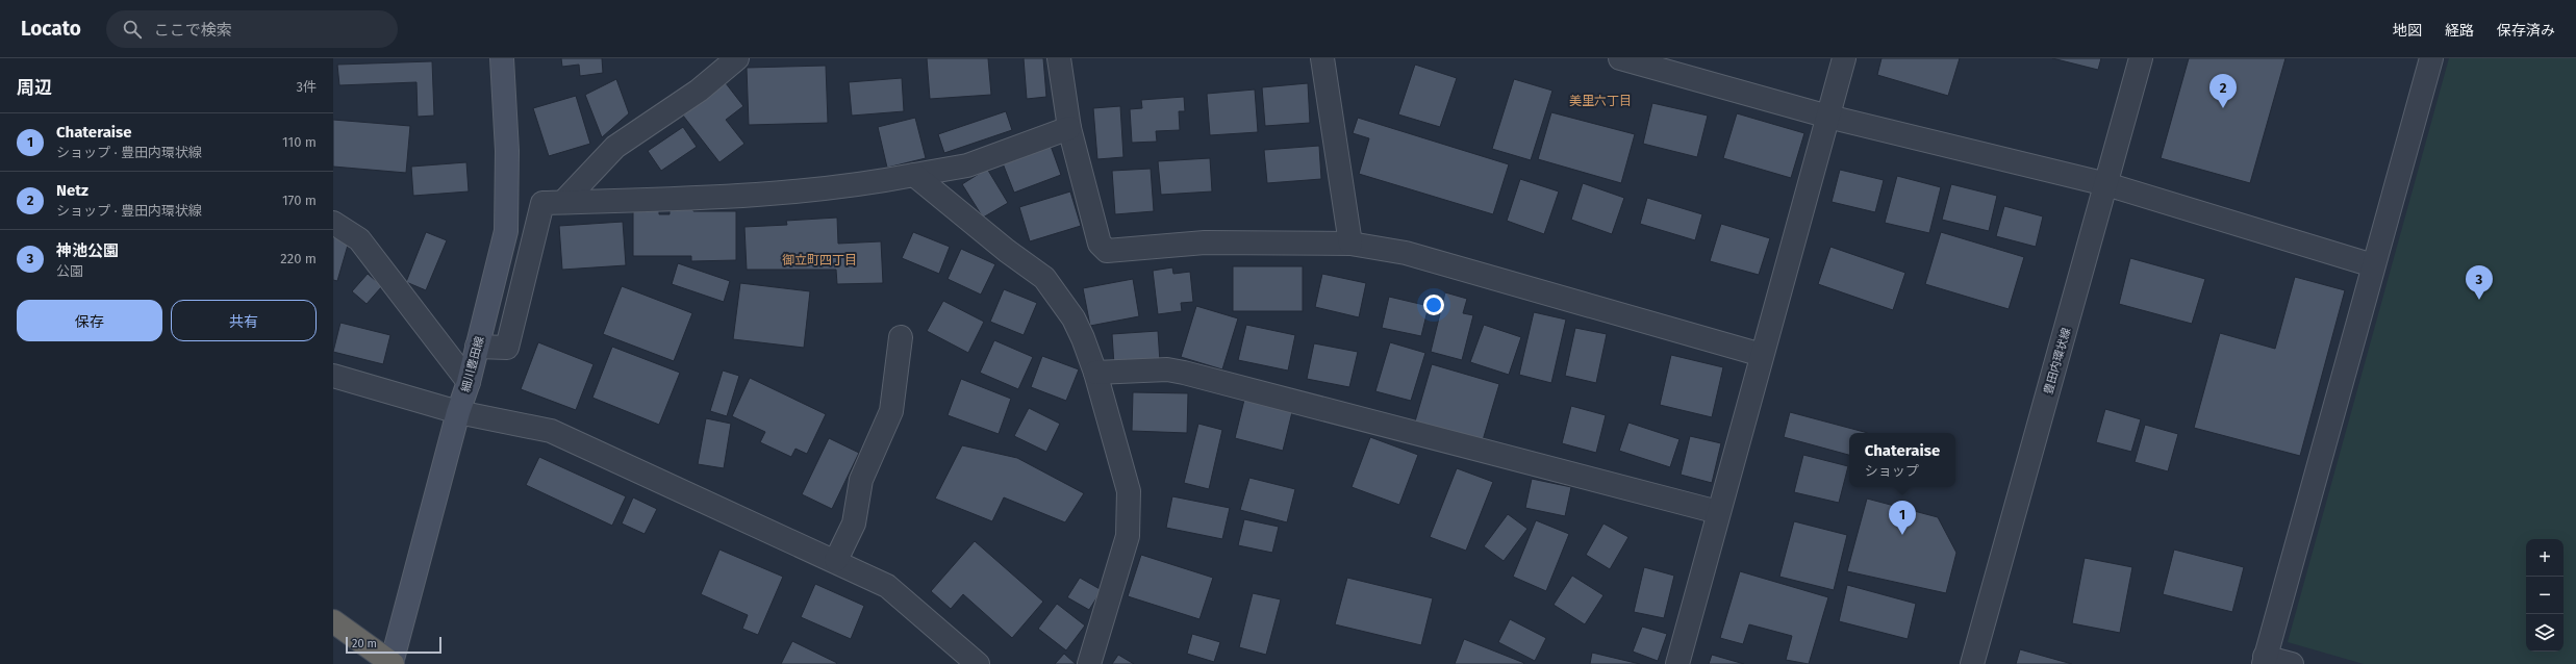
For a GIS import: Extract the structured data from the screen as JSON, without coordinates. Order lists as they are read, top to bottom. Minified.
{"streets":{"main road":["細川豊田線"],"street":["豊田内環状線"]},"districts":["美里六丁目","御立町四丁目"],"scale_bar":"20 m","page":{"header":"Locato","search":"ここで検索","nav":["地図","経路","保存済み"],"heading":["周辺","3件"],"pins":["2","3","1"],"list":[{"mark":"1","name":"Chateraise","note":"ショップ · 豊田内環状線","value":"110 m"},{"mark":"2","name":"Netz","note":"ショップ · 豊田内環状線","value":"170 m"},{"mark":"3","name":"神池公園","note":"公園","value":"220 m"}],"buttons":["保存","共有"],"popup":["Chateraise","ショップ"],"map_buttons":["+","−"],"scale":"20 m"}}
